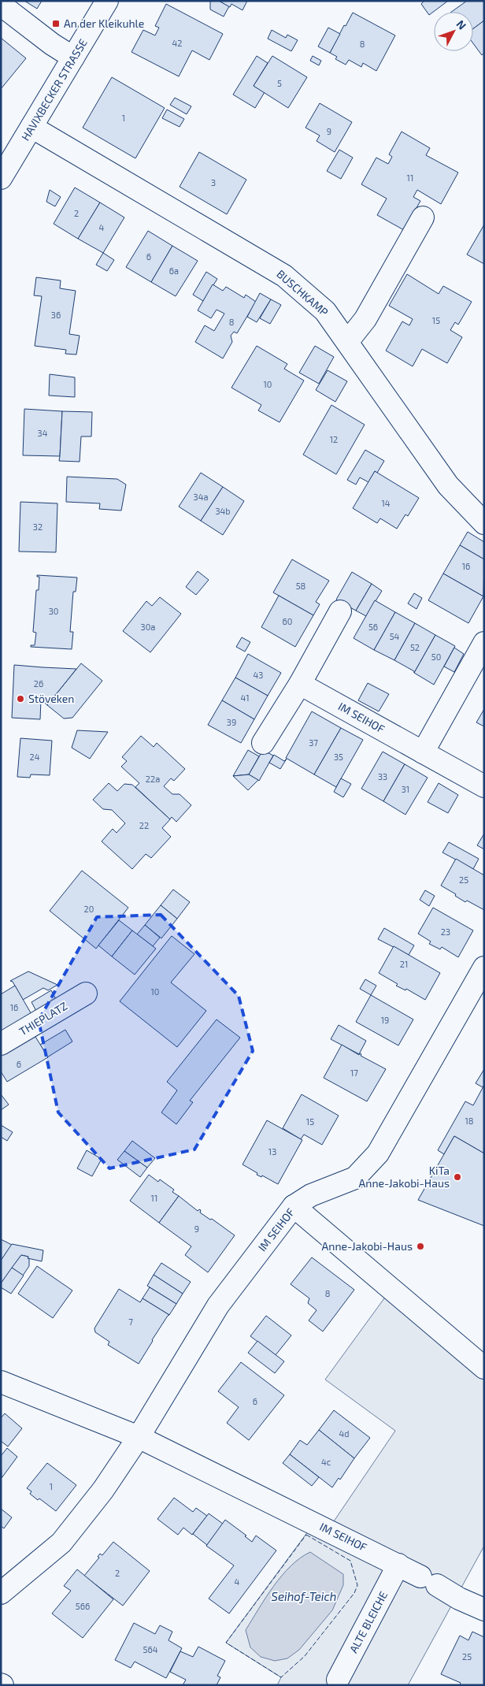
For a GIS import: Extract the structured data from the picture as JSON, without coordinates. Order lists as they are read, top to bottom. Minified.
{"streets":{"street":["HAVIXBECKER STRASSE","BUSCHKAMP","IM SEIHOF","THIEPLATZ","ALTE BLEICHE"]},"crossings":[["HAVIXBECKER STRASSE","BUSCHKAMP"],["IM SEIHOF","ALTE BLEICHE"]],"water":["Seihof-Teich"],"places":{"transit":["An der Kleikuhle"],"other":["Stöveken","KiTa Anne-Jakobi-Haus","Anne-Jakobi-Haus"]},"house_numbers":["42","8","5","1","9","11","3","2","4","6","6a","36","15","8","10","34","12","34a","14","34b","32","16","58","30","60","30a","56","54","52","50","43","26","41","39","37","24","35","33","22a","31","22","25","20","23","21","10","16","19","6","17","18","15","13","11","9","8","7","6","4d","4c","1","2","4","566","564","25"],"north":"top right"}
